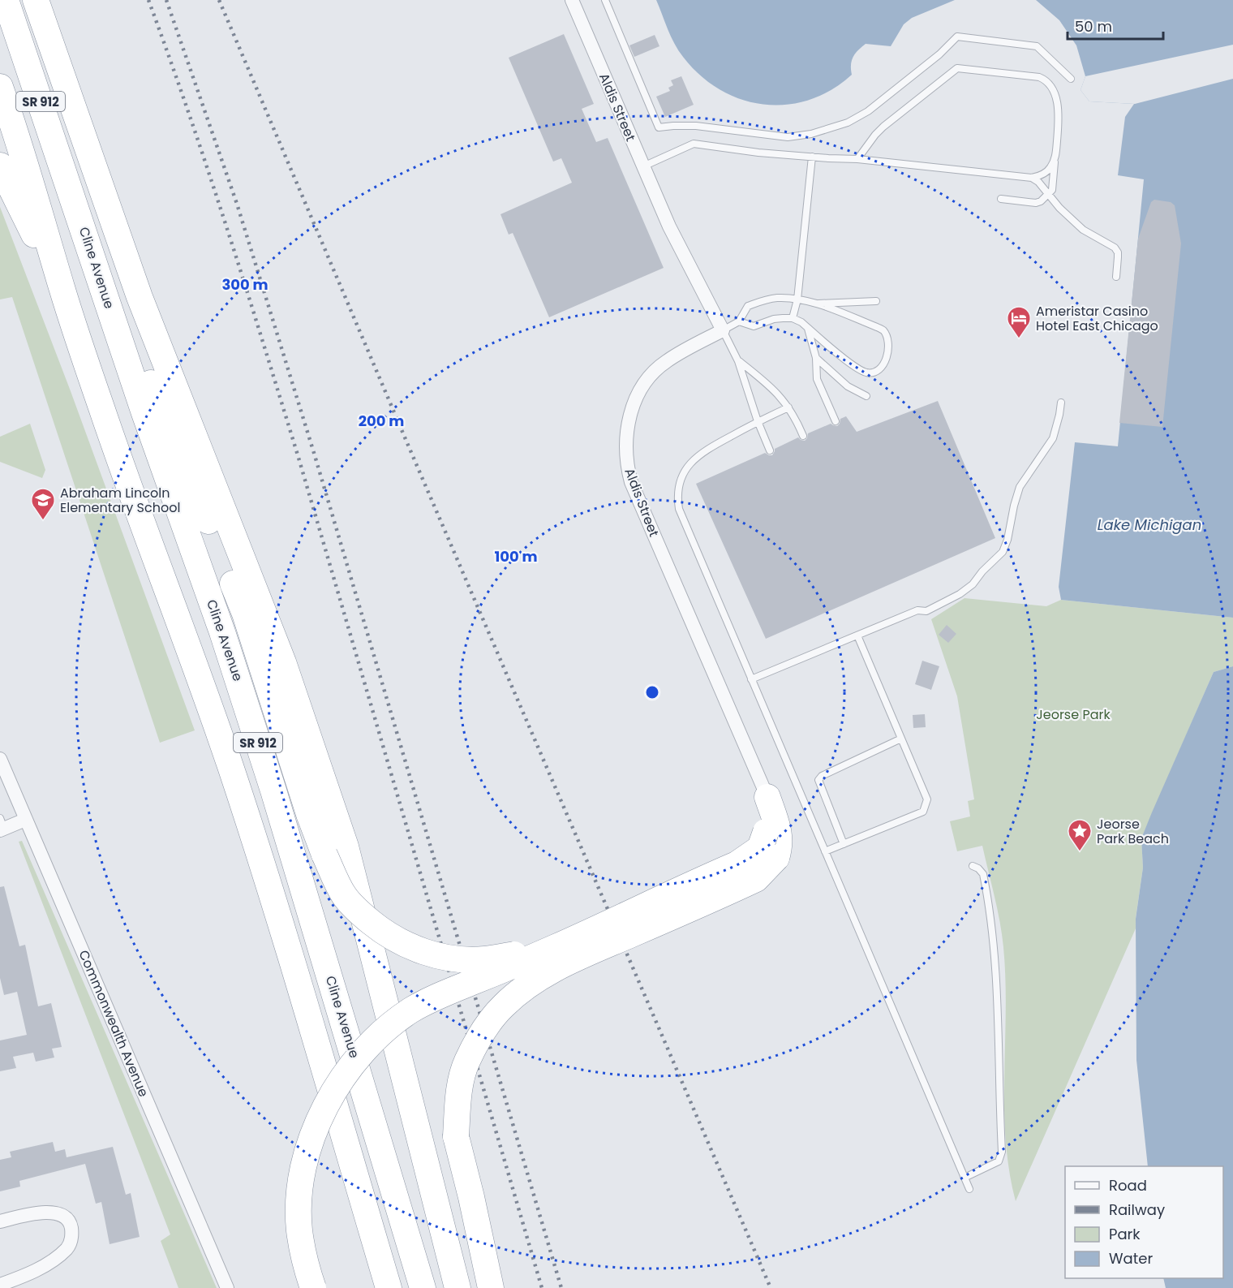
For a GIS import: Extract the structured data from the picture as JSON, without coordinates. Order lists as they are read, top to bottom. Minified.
{"streets":{"highway":["SR 912","Cline Avenue"],"street":["Aldis Street","Commonwealth Avenue"]},"water":["Lake Michigan"],"parks":["Jeorse Park"],"places":{"hotel":["Ameristar Casino Hotel East Chicago"],"school or university":["Abraham Lincoln Elementary School"],"place":["Jeorse Park Beach"]},"legend":["Road","Railway","Park","Water"],"scale_bar":"50 m","rings":["300 m","200 m","100 m"]}
